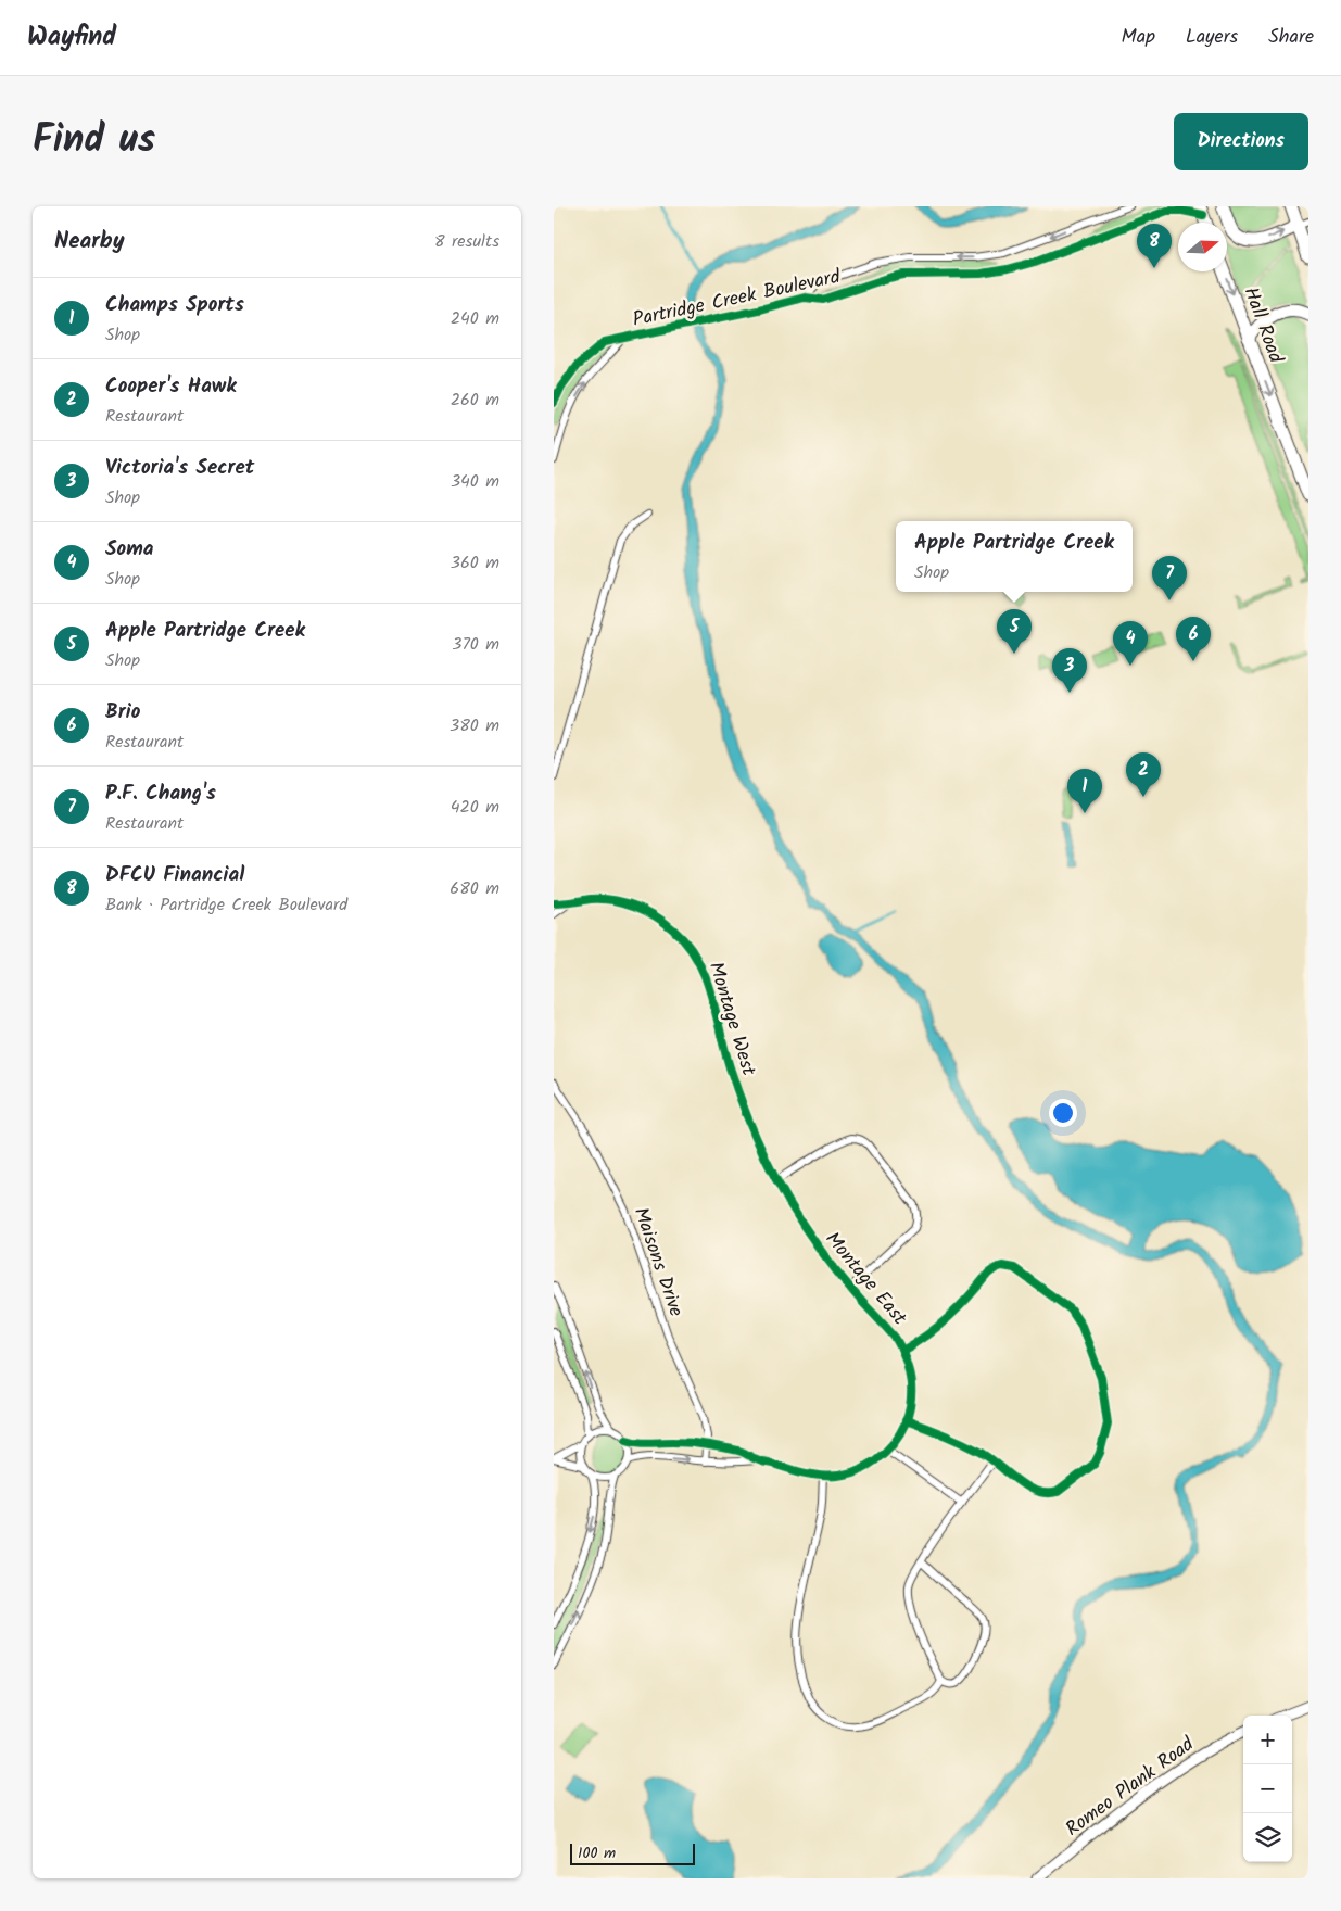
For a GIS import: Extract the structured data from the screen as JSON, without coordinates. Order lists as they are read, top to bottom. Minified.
{"streets":{"highway":["Hall Road"],"main road":["Romeo Plank Road"],"street":["Partridge Creek Boulevard","Montage West","Maisons Drive","Montage East"]},"crossings":[["Montage West","Montage East"],["Maisons Drive","Montage East"]],"one_way":["Hall Road"],"scale_bar":"100 m","north":"right","page":{"header":"Wayfind","nav":["Map","Layers","Share"],"title":"Find us","buttons":"Directions","heading":["Nearby","8 results"],"pins":["8","7","5","6","4","3","2","1"],"list":[{"mark":"1","name":"Champs Sports","note":"Shop","value":"240 m"},{"mark":"2","name":"Cooper's Hawk","note":"Restaurant","value":"260 m"},{"mark":"3","name":"Victoria's Secret","note":"Shop","value":"340 m"},{"mark":"4","name":"Soma","note":"Shop","value":"360 m"},{"mark":"5","name":"Apple Partridge Creek","note":"Shop","value":"370 m"},{"mark":"6","name":"Brio","note":"Restaurant","value":"380 m"},{"mark":"7","name":"P.F. Chang's","note":"Restaurant","value":"420 m"},{"mark":"8","name":"DFCU Financial","note":"Bank · Partridge Creek Boulevard","value":"680 m"}],"popup":["Apple Partridge Creek","Shop"],"map_buttons":["+","−"],"scale":"100 m"}}
